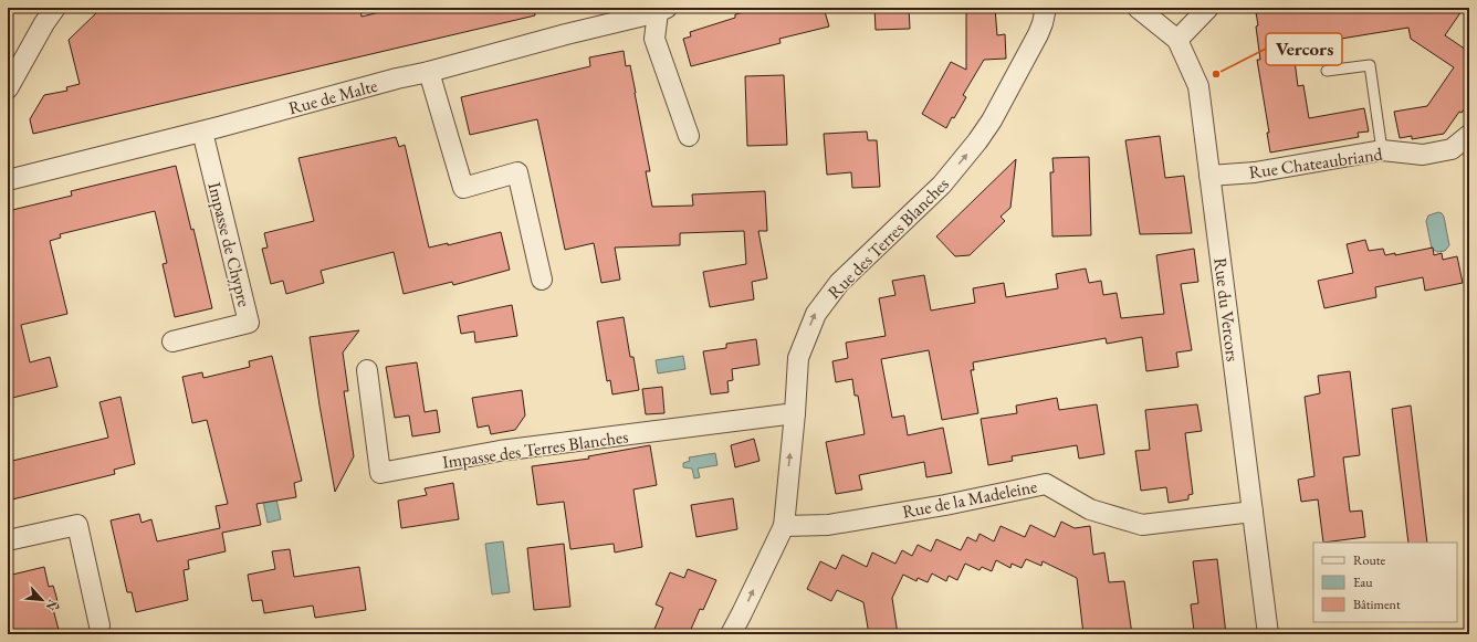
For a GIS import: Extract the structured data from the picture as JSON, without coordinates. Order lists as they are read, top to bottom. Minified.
{"streets":{"street":["Rue de Malte","Rue Chateaubriand","Rue des Terres Blanches","Impasse de Chypre","Rue du Vercors","Impasse des Terres Blanches","Rue de la Madeleine"]},"crossings":[["Rue de Malte","Impasse de Chypre"],["Rue Chateaubriand","Rue du Vercors"],["Rue des Terres Blanches","Impasse des Terres Blanches"],["Rue des Terres Blanches","Rue de la Madeleine"],["Rue du Vercors","Rue de la Madeleine"]],"one_way":["Rue des Terres Blanches"],"places":["Vercors"],"legend":["Route","Eau","Bâtiment"],"north":"bottom right"}
